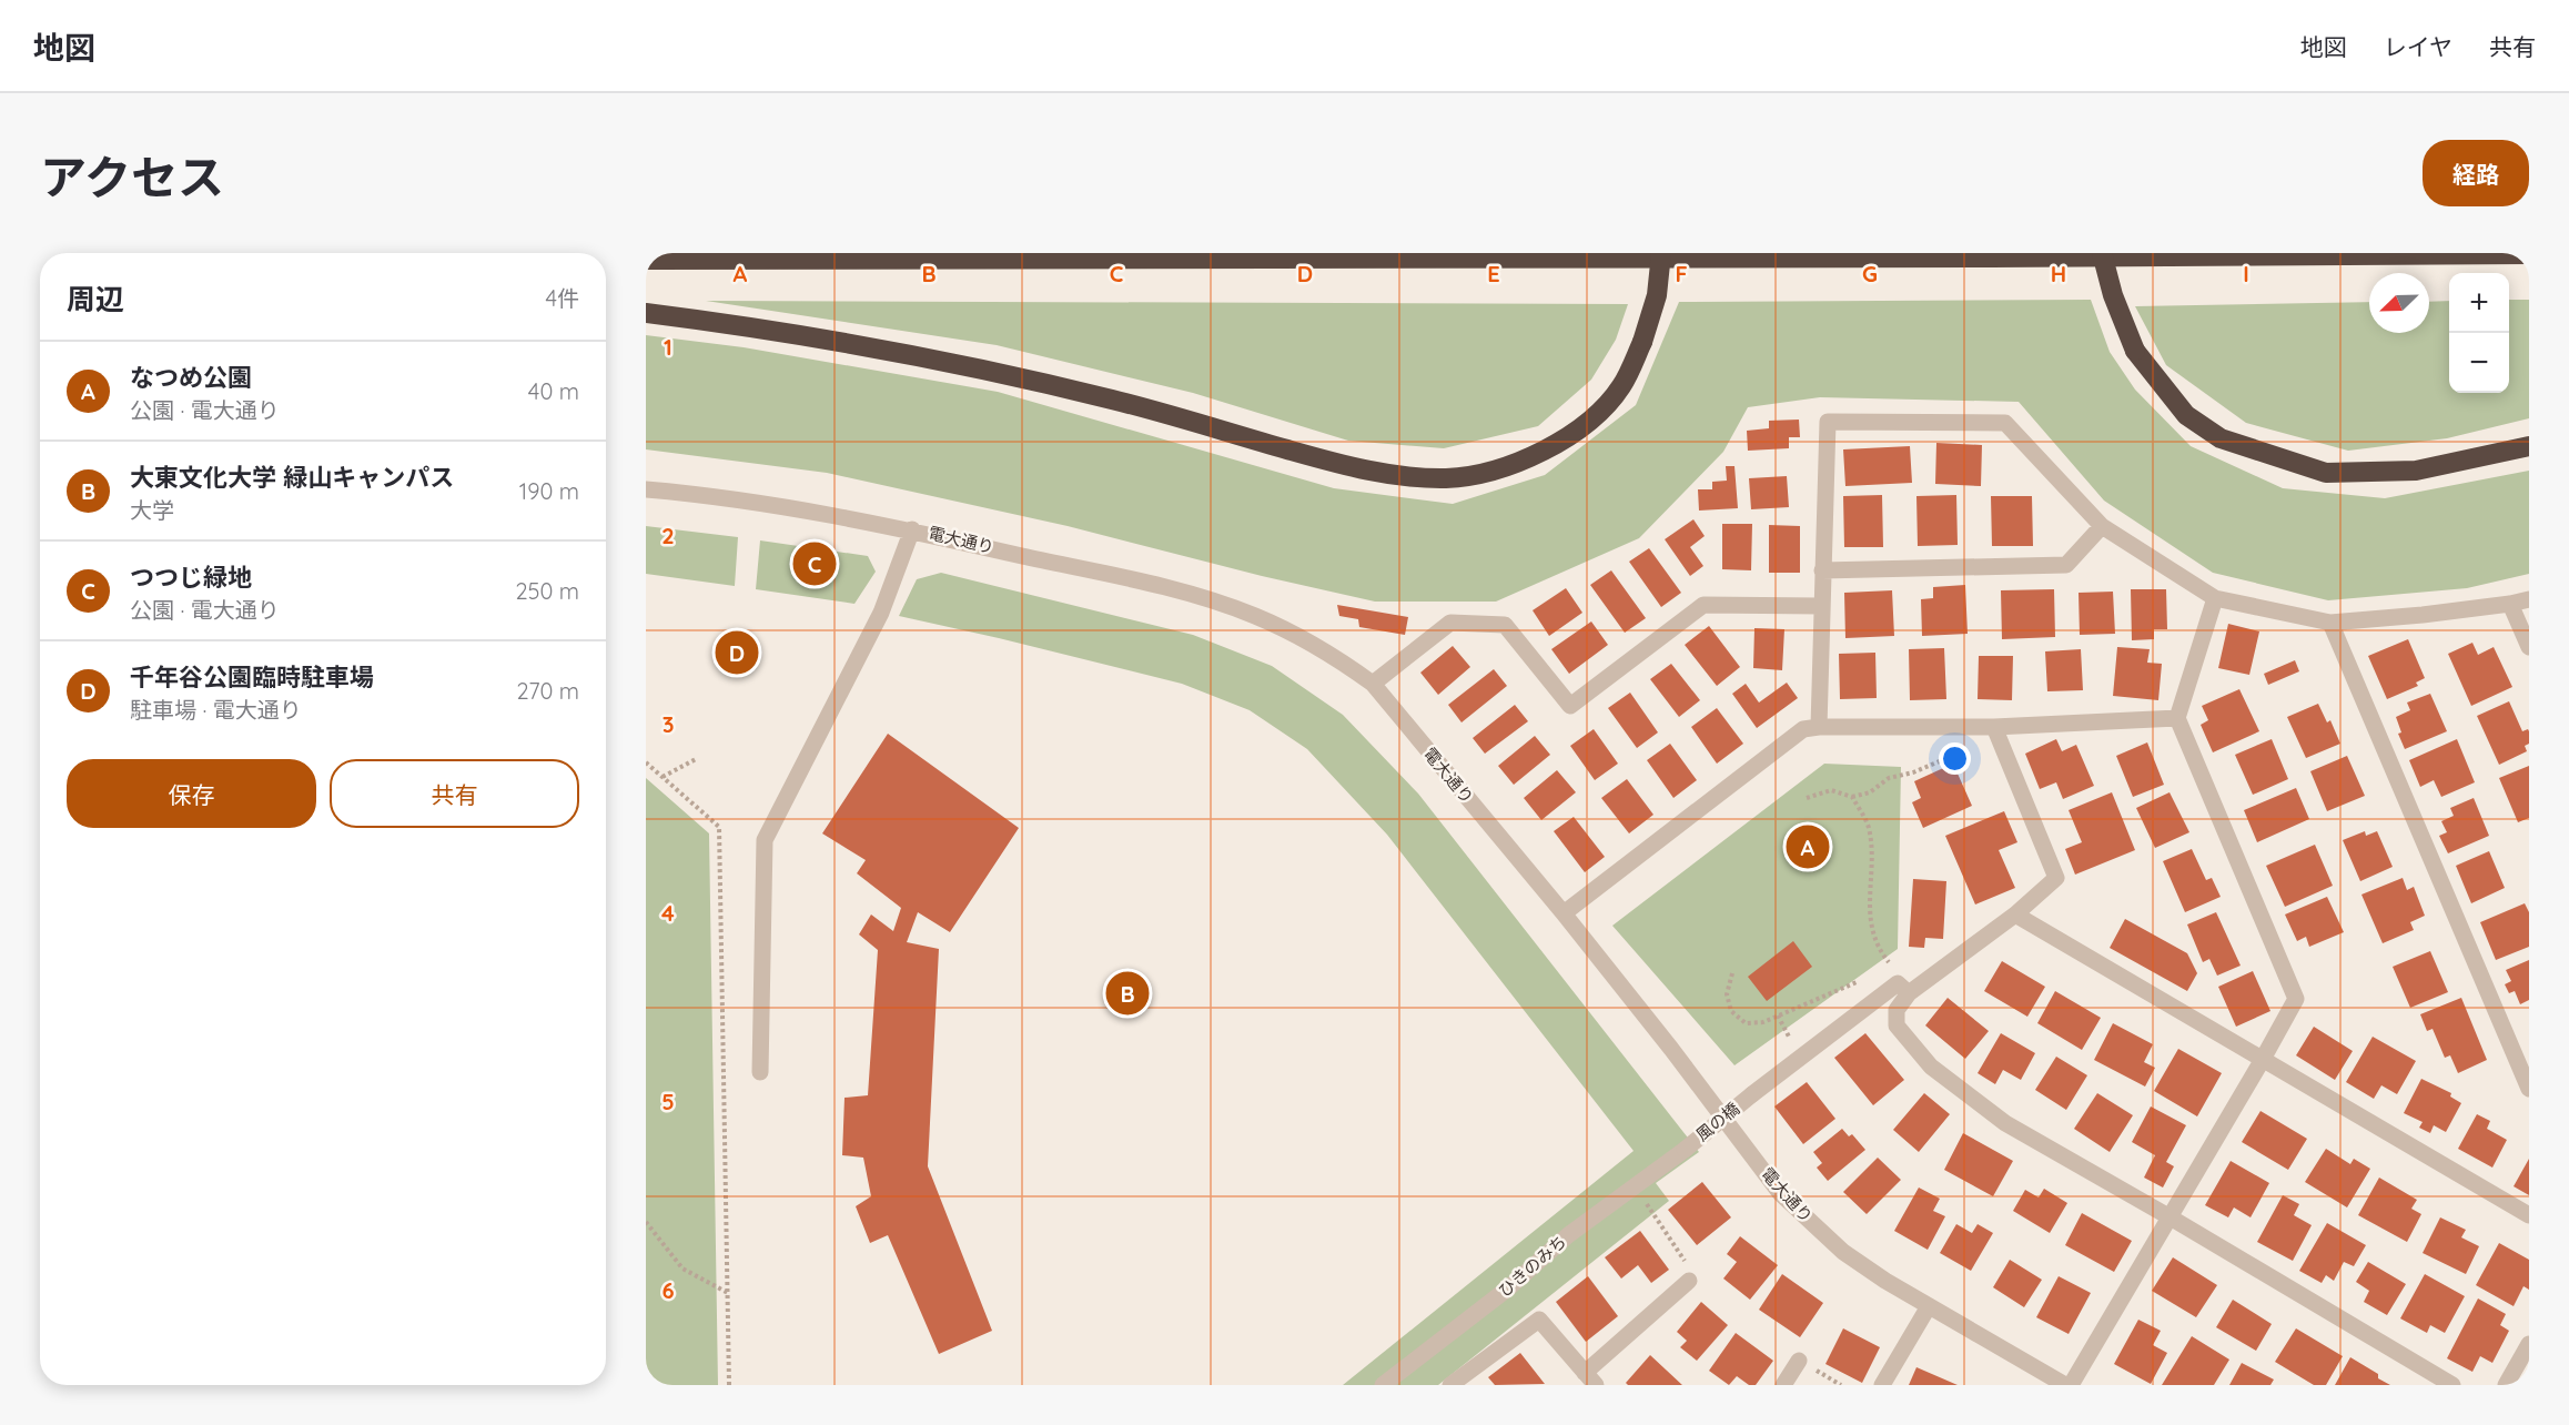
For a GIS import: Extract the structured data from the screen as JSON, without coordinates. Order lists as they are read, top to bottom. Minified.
{"streets":{"street":["電大通り","風の橋","ひきのみち"]},"crossings":[["風の橋","ひきのみち"]],"north":"bottom left","page":{"header":"地図","nav":["地図","レイヤ","共有"],"title":"アクセス","buttons":["経路",["保存","共有"]],"heading":["周辺","4件"],"map_buttons":["+","−"],"list":[{"mark":"A","name":"なつめ公園","note":"公園 · 電大通り","value":"40 m"},{"mark":"B","name":"大東文化大学 緑山キャンパス","note":"大学","value":"190 m"},{"mark":"C","name":"つつじ緑地","note":"公園 · 電大通り","value":"250 m"},{"mark":"D","name":"千年谷公園臨時駐車場","note":"駐車場 · 電大通り","value":"270 m"}],"pins":["C","D","A","B"]},"grid":{"columns":["A","B","C","D","E","F","G","H","I"],"rows":["1","2","3","4","5","6"]}}
